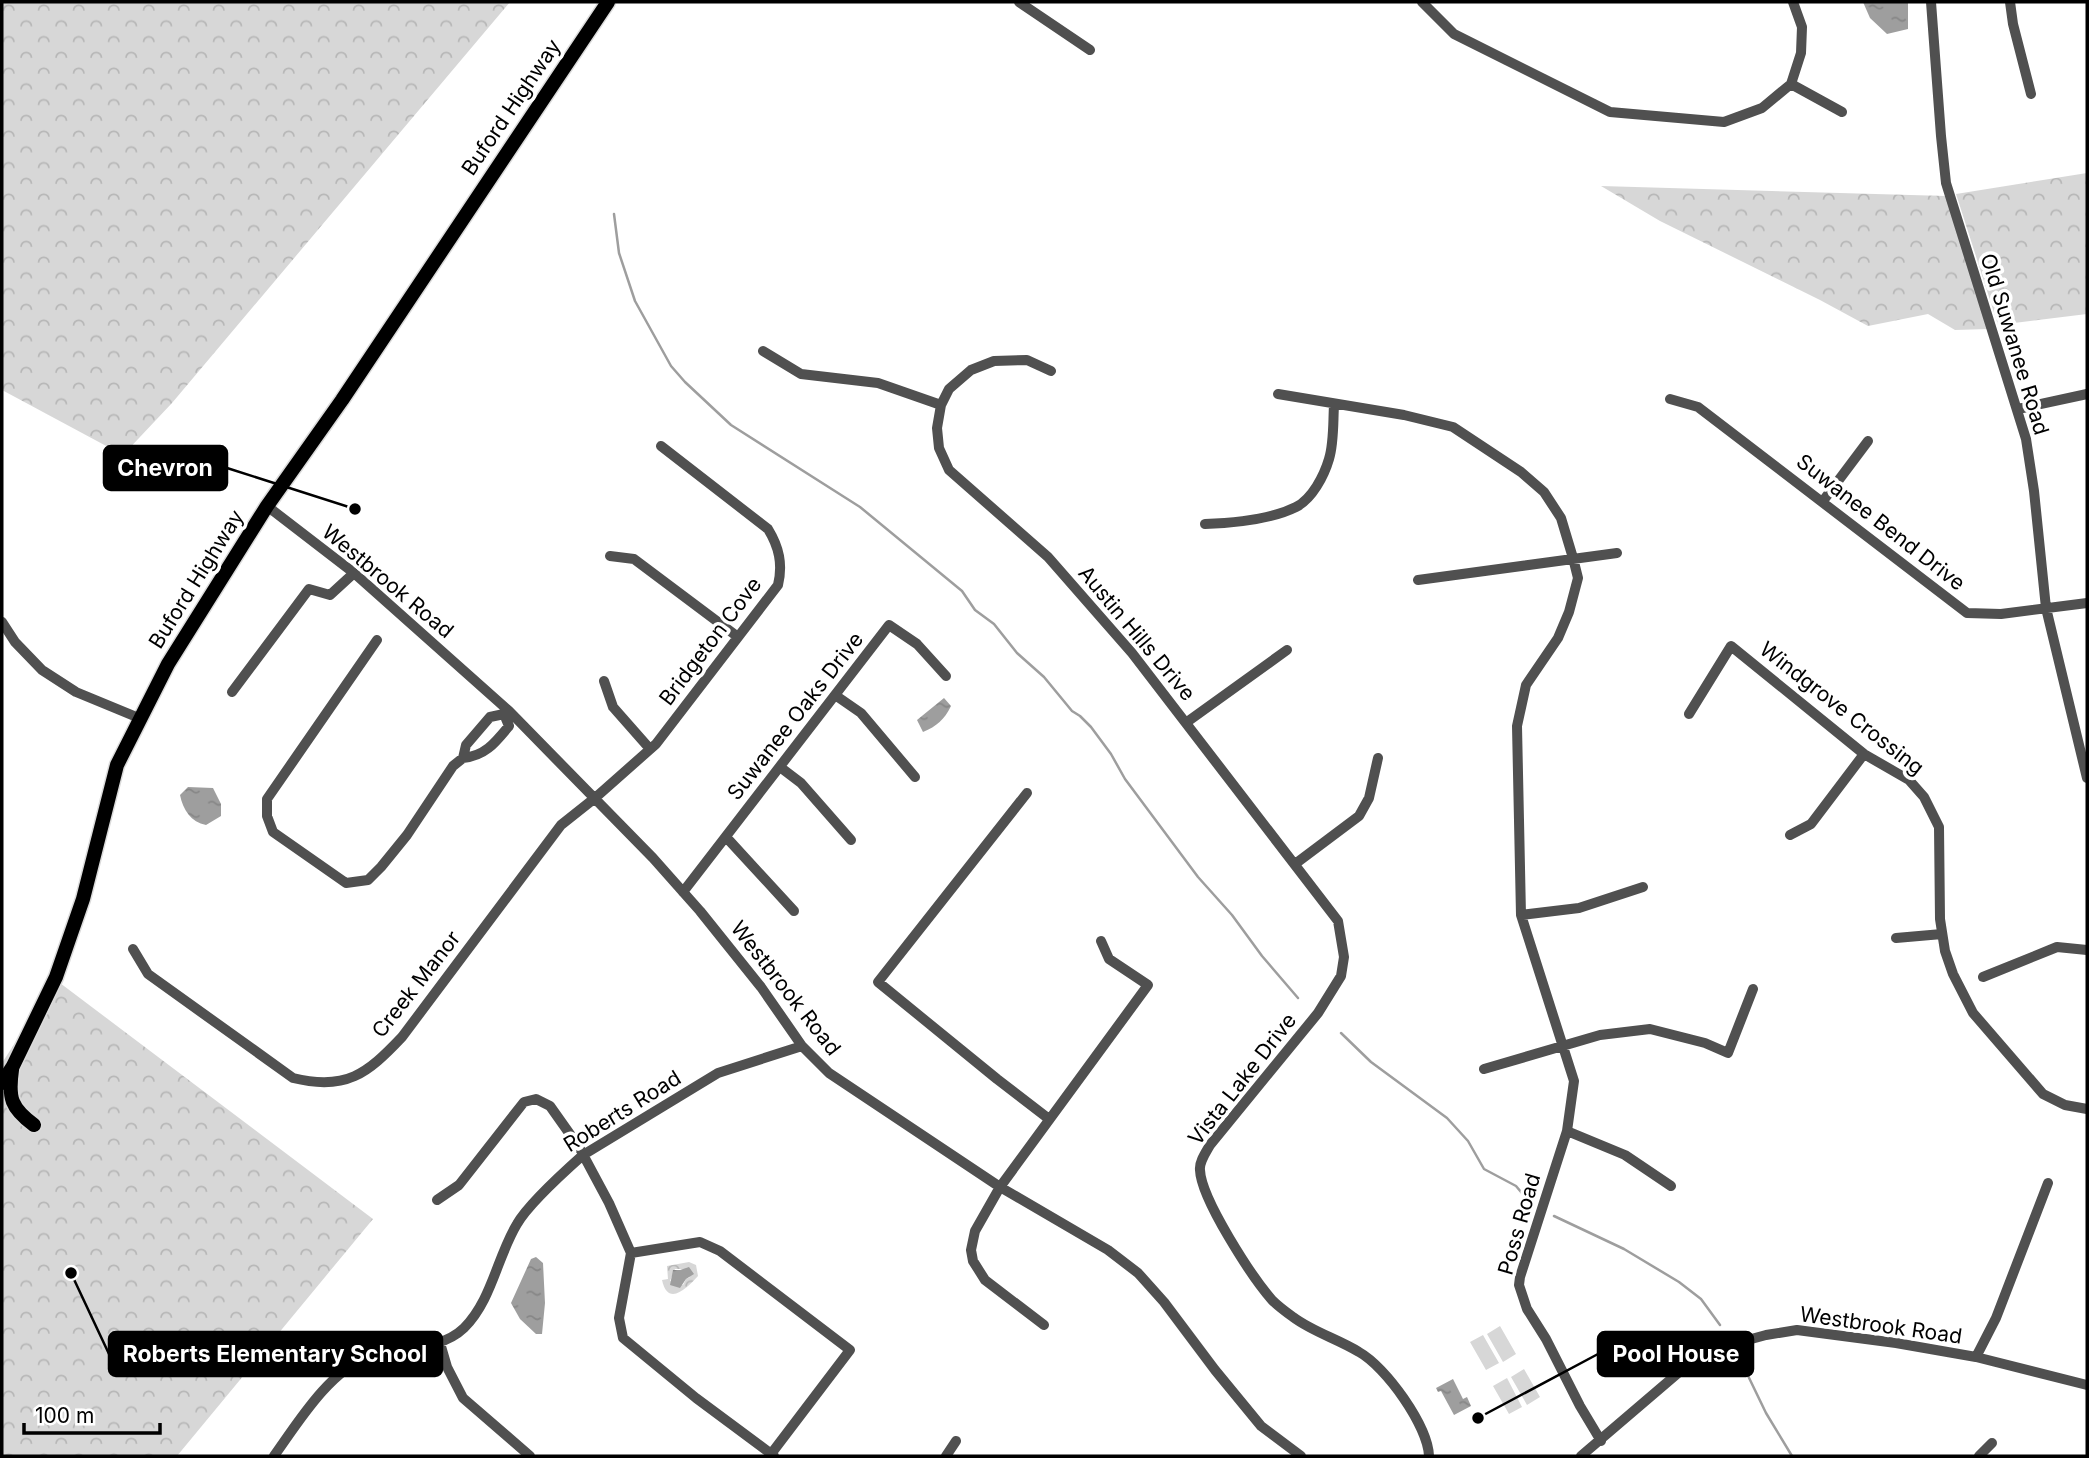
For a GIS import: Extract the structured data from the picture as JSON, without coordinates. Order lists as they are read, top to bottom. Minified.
{"streets":{"main road":["Buford Highway"],"street":["Old Suwanee Road","Suwanee Bend Drive","Westbrook Road","Austin Hills Drive","Bridgeton Cove","Windgrove Crossing","Suwanee Oaks Drive","Creek Manor","Vista Lake Drive","Roberts Road","Poss Road"]},"crossings":[["Buford Highway","Westbrook Road"],["Old Suwanee Road","Suwanee Bend Drive"],["Westbrook Road","Bridgeton Cove"],["Westbrook Road","Suwanee Oaks Drive"],["Westbrook Road","Creek Manor"],["Westbrook Road","Roberts Road"],["Westbrook Road","Poss Road"],["Austin Hills Drive","Vista Lake Drive"],["Bridgeton Cove","Creek Manor"]],"places":["Chevron","Roberts Elementary School","Pool House"],"scale_bar":"100 m"}
